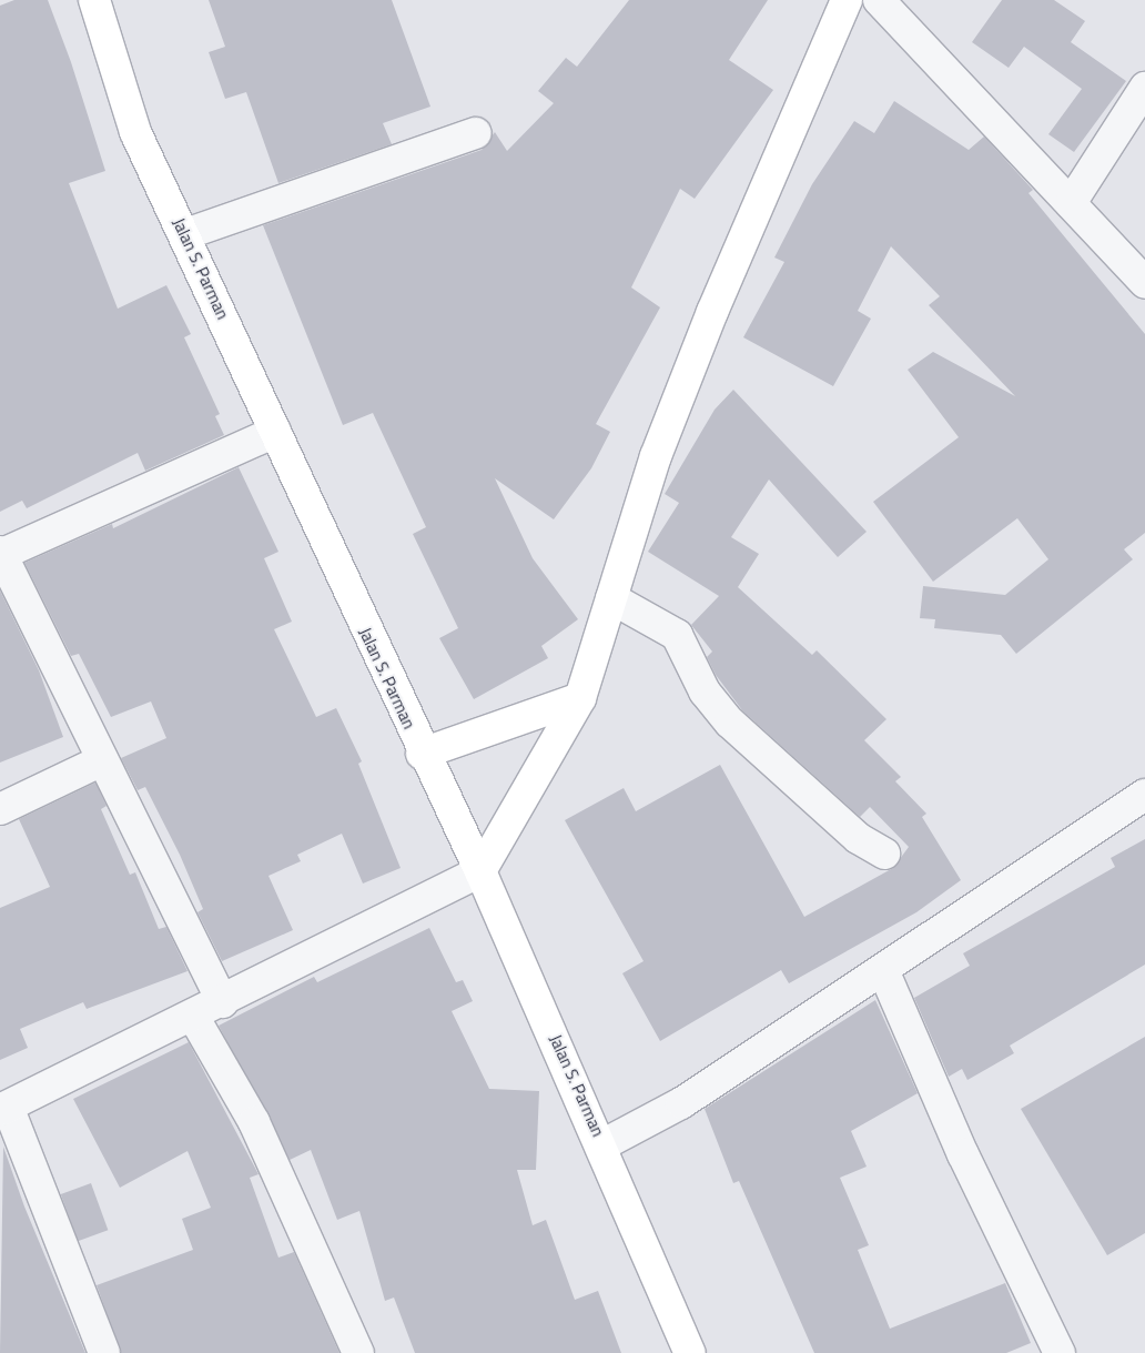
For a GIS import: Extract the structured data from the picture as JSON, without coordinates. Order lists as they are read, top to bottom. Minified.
{"streets":{"main road":["Jalan S. Parman"]}}
